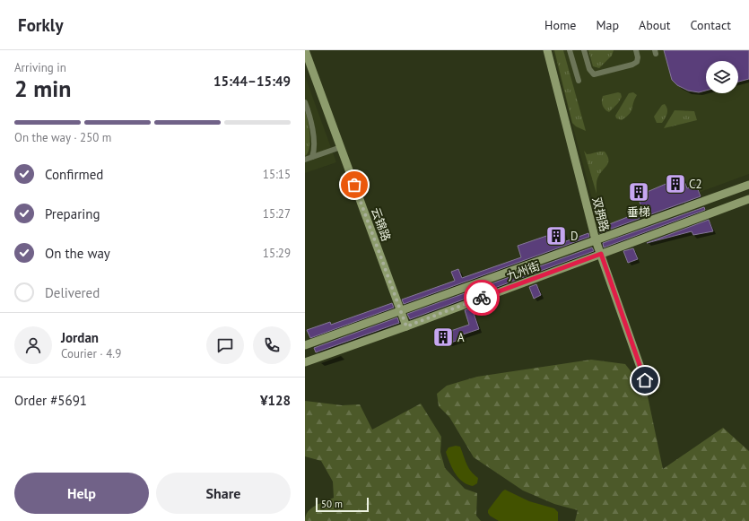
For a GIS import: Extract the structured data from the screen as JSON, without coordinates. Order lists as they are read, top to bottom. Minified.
{"streets":{"main road":["双拥路","云锦路","九州街"]},"crossings":[["双拥路","九州街"],["云锦路","九州街"]],"places":{"building":["C2","垂梯","D","A"]},"scale_bar":"50 m","page":{"header":"Forkly","nav":["Home","Map","About","Contact"],"heading":["2 min","Arriving in","15:44–15:49"],"panel":["Jordan","Courier · 4.9","Order #5691","¥128"],"bar":"On the way · 250 m","list":[["Confirmed","15:15"],["Preparing","15:27"],["On the way","15:29"],"Delivered"],"buttons":["Help","Share"],"scale":"50 m"}}
